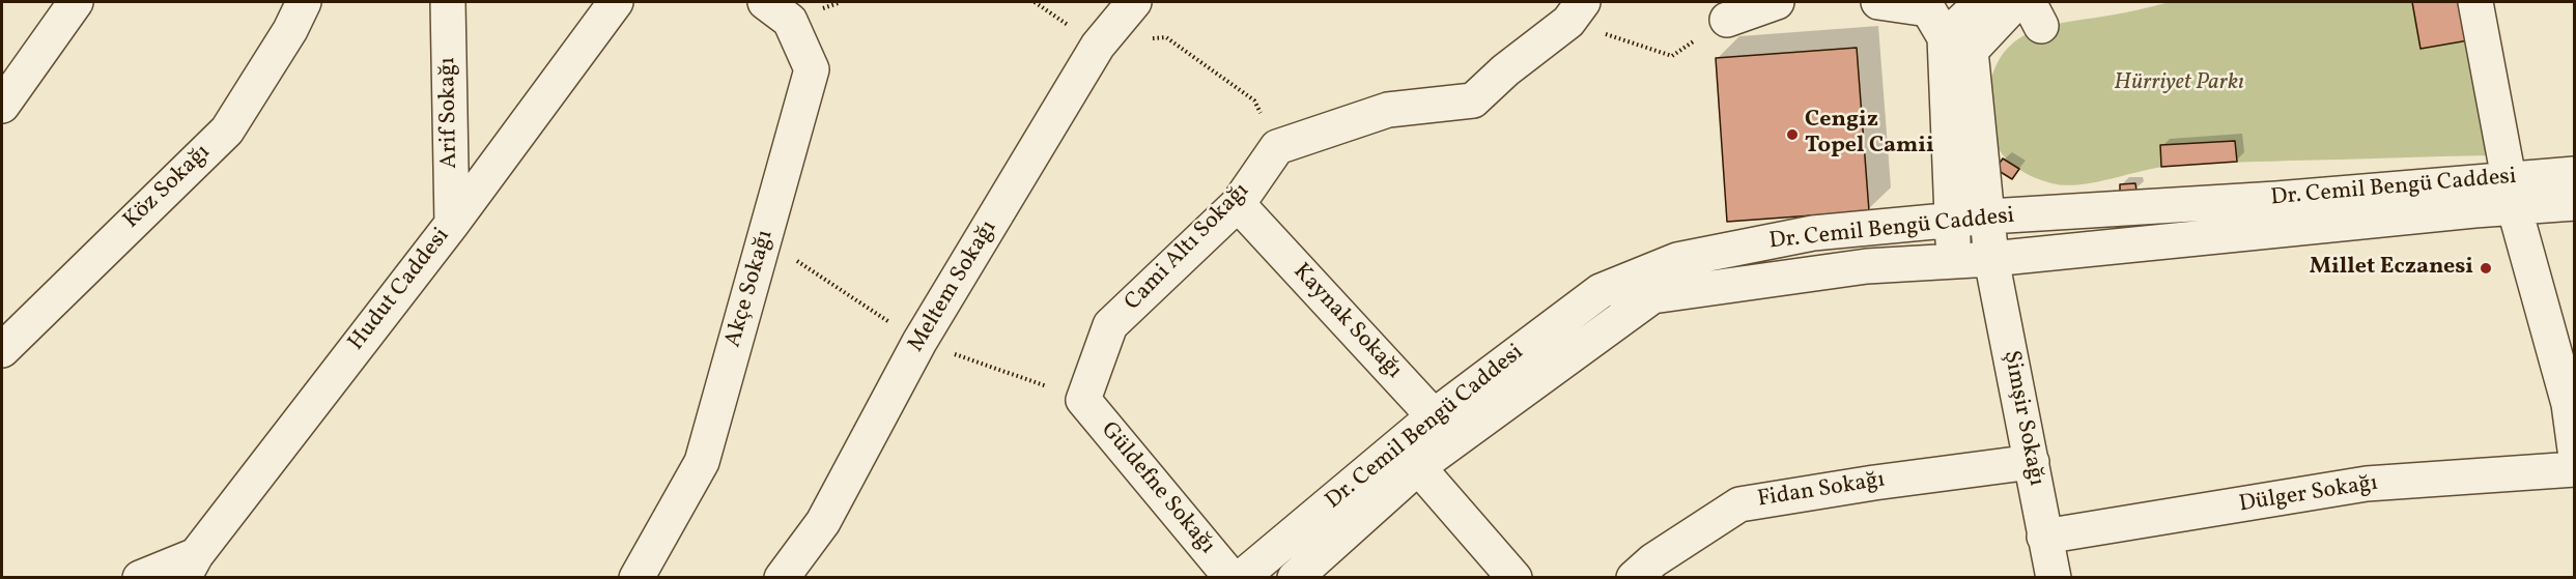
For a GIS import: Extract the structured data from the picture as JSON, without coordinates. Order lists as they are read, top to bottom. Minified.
{"streets":{"street":["Arif Sokağı","Köz Sokağı","Dr. Cemil Bengü Caddesi","Cami Altı Sokağı","Meltem Sokağı","Akçe Sokağı","Hudut Caddesi","Kaynak Sokağı","Şimşir Sokağı","Güldefne Sokağı","Fidan Sokağı","Dülger Sokağı"]},"crossings":[["Arif Sokağı","Hudut Caddesi"],["Dr. Cemil Bengü Caddesi","Kaynak Sokağı"],["Dr. Cemil Bengü Caddesi","Şimşir Sokağı"],["Cami Altı Sokağı","Kaynak Sokağı"],["Cami Altı Sokağı","Güldefne Sokağı"],["Şimşir Sokağı","Fidan Sokağı"],["Şimşir Sokağı","Dülger Sokağı"]],"parks":["Hürriyet Parkı"],"places":["Cengiz Topel Camii","Millet Eczanesi"]}
